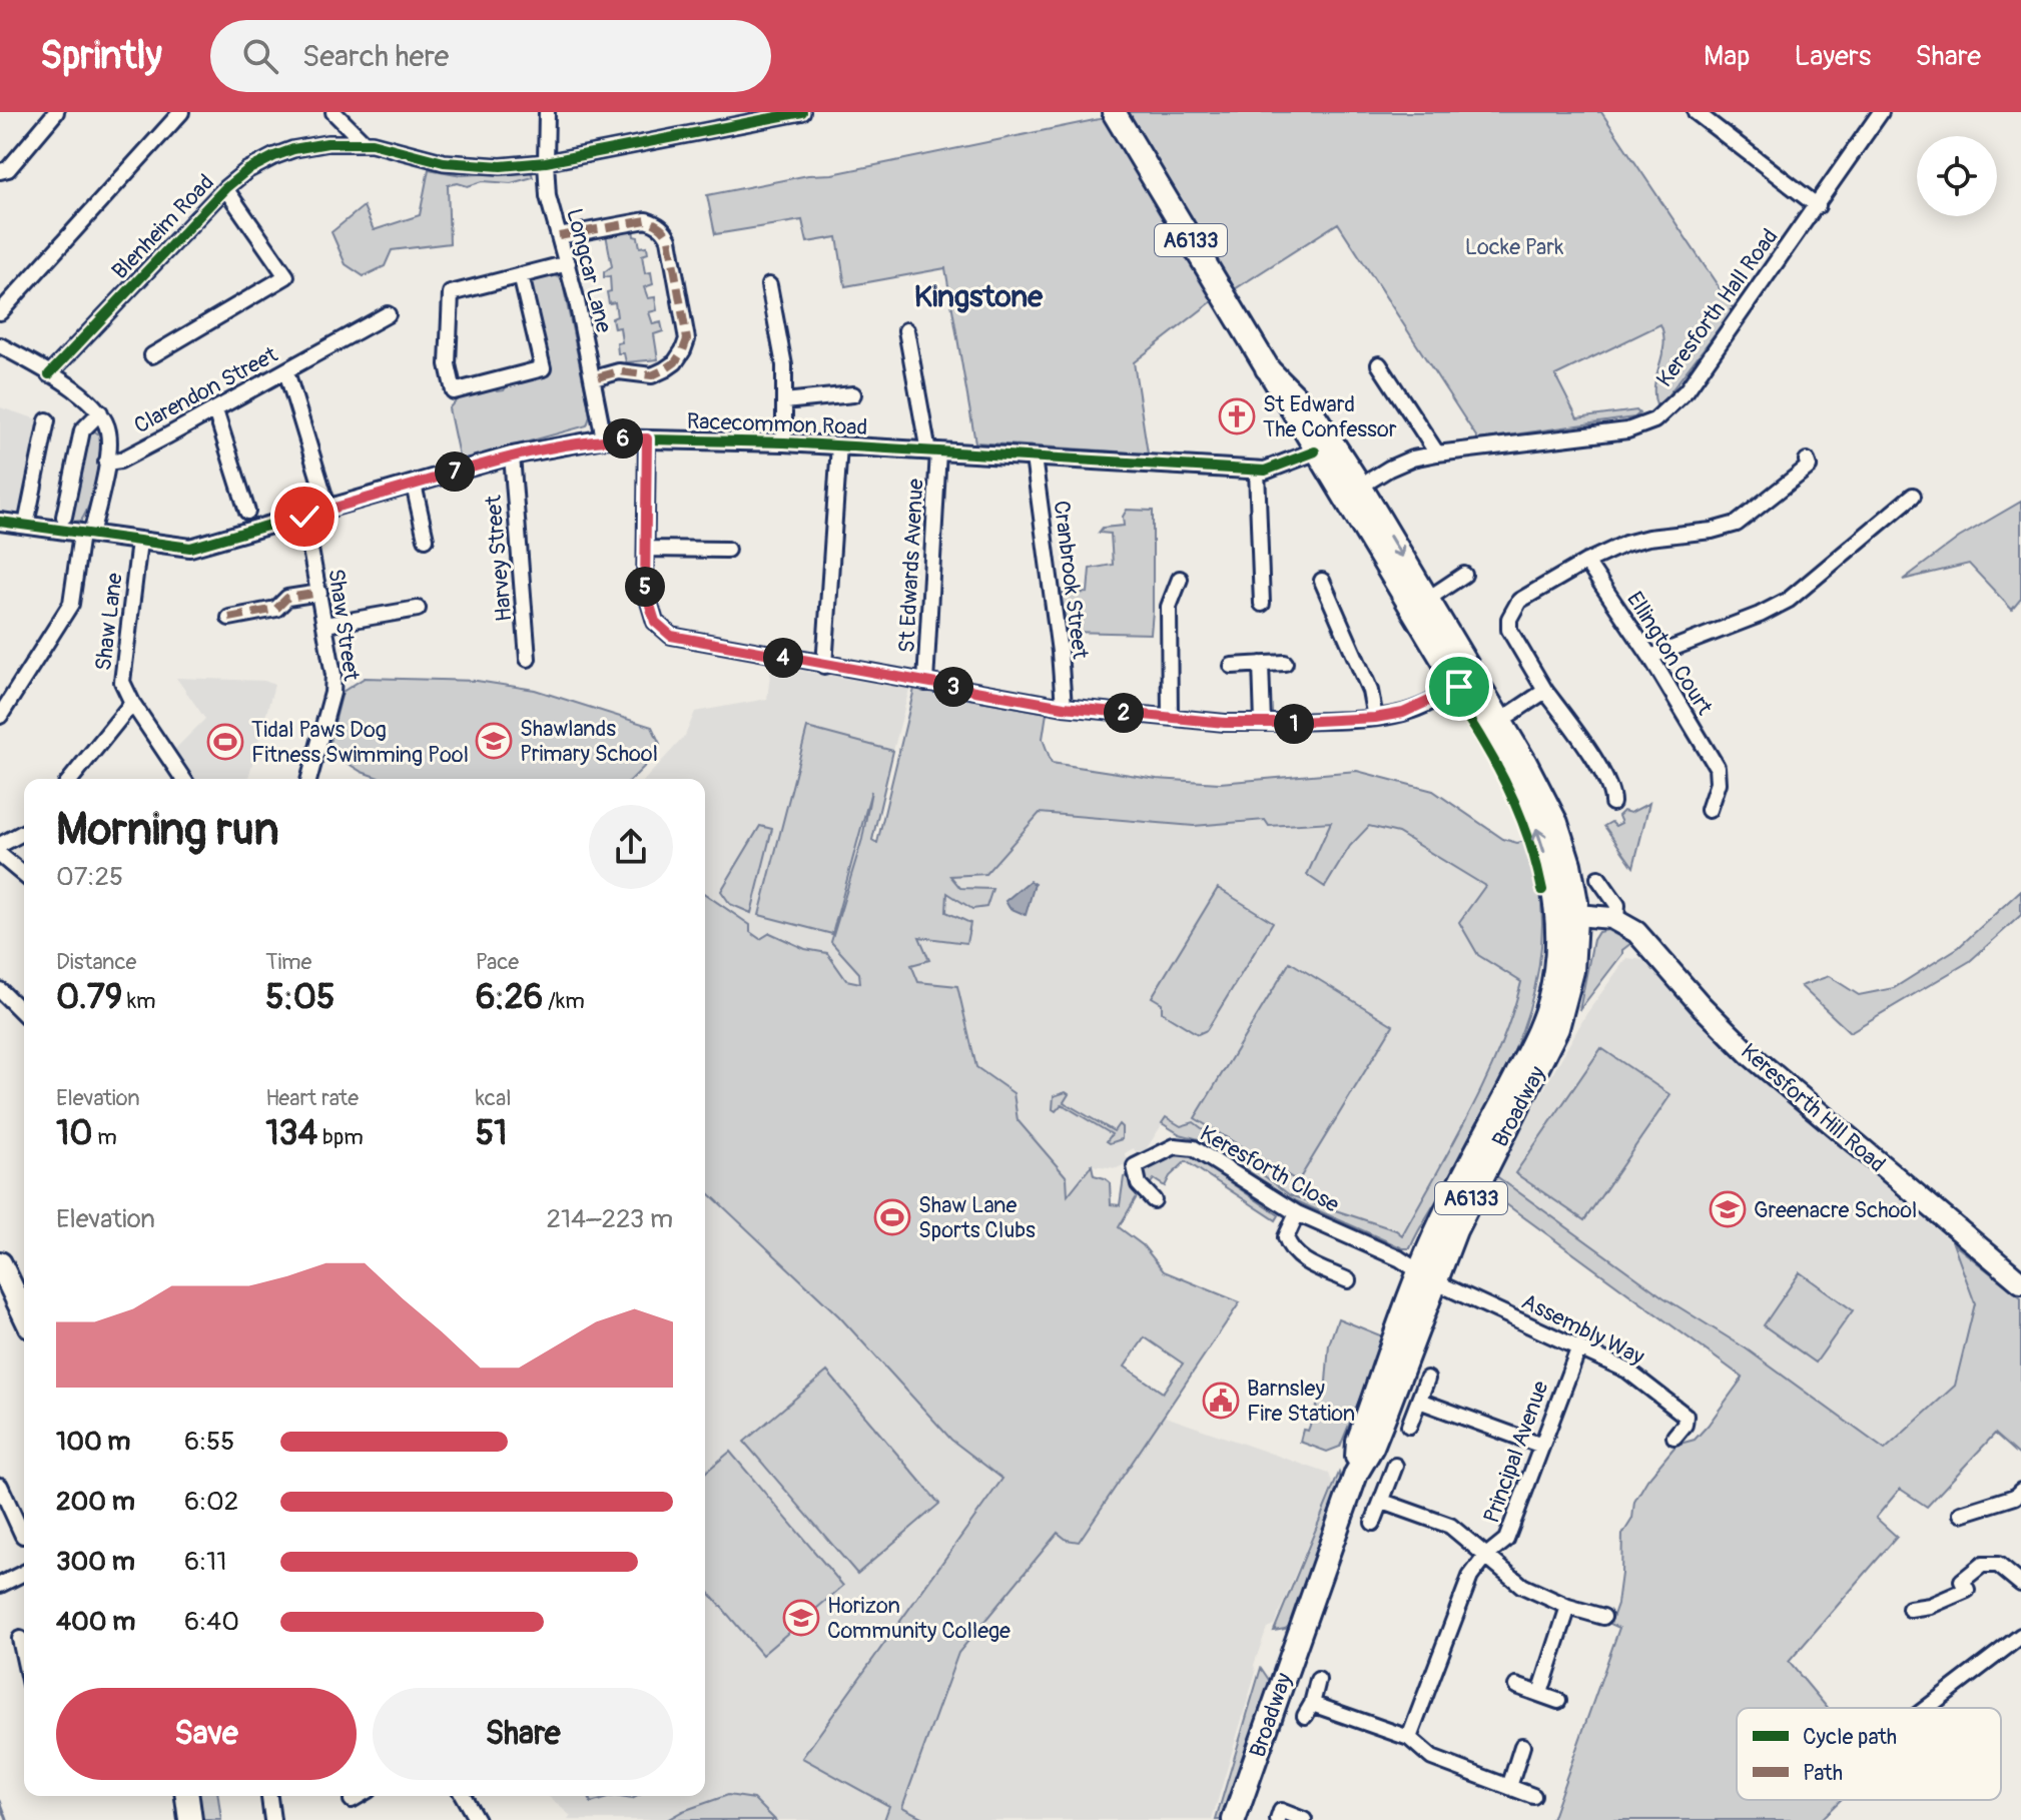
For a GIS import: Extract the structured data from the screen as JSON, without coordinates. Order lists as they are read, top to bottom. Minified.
{"streets":{"highway":["A6133","Broadway"],"main road":["Keresforth Hill Road"],"street":["Blenheim Road","Longcar Lane","Keresforth Hall Road","Clarendon Street","Racecommon Road","Harvey Street","St Edwards Avenue","Cranbrook Street","Shaw Lane","Shaw Street","Ellington Court","Keresforth Close","Assembly Way","Principal Avenue"]},"crossings":[["Blenheim Road","Longcar Lane"],["A6133","Keresforth Hall Road"],["A6133","Racecommon Road"],["A6133","Broadway"],["A6133","Keresforth Hill Road"],["Longcar Lane","Racecommon Road"],["Racecommon Road","Harvey Street"],["Racecommon Road","St Edwards Avenue"],["Racecommon Road","Cranbrook Street"],["Racecommon Road","Shaw Lane"],["Racecommon Road","Shaw Street"],["Broadway","Keresforth Hill Road"],["Broadway","Keresforth Close"],["Broadway","Assembly Way"],["Keresforth Close","Assembly Way"],["Assembly Way","Principal Avenue"]],"districts":["Kingstone"],"parks":["Locke Park"],"places":{"church":["St Edward The Confessor"],"school or university":["Shawlands Primary School","Greenacre School","Horizon Community College"],"sports":["Tidal Paws Dog Fitness Swimming Pool","Shaw Lane Sports Clubs"],"public building":["Barnsley Fire Station"]},"legend":["Cycle path","Path"],"page":{"header":"Sprintly","search":"Search here","nav":["Map","Layers","Share"],"pins":["6","7","5","4","3","2","1"],"heading":["Morning run","07:25"],"stats":[["Distance","0.79 km"],["Time","5:05"],["Pace","6:26 /km"],["Elevation","10 m"],["Heart rate","134 bpm"],["kcal","51"]],"chart":["Elevation","214–223 m"],"list":[{"name":"100 m","note":"6:55"},{"name":"200 m","note":"6:02"},{"name":"300 m","note":"6:11"},{"name":"400 m","note":"6:40"}],"buttons":["Save","Share"]}}
